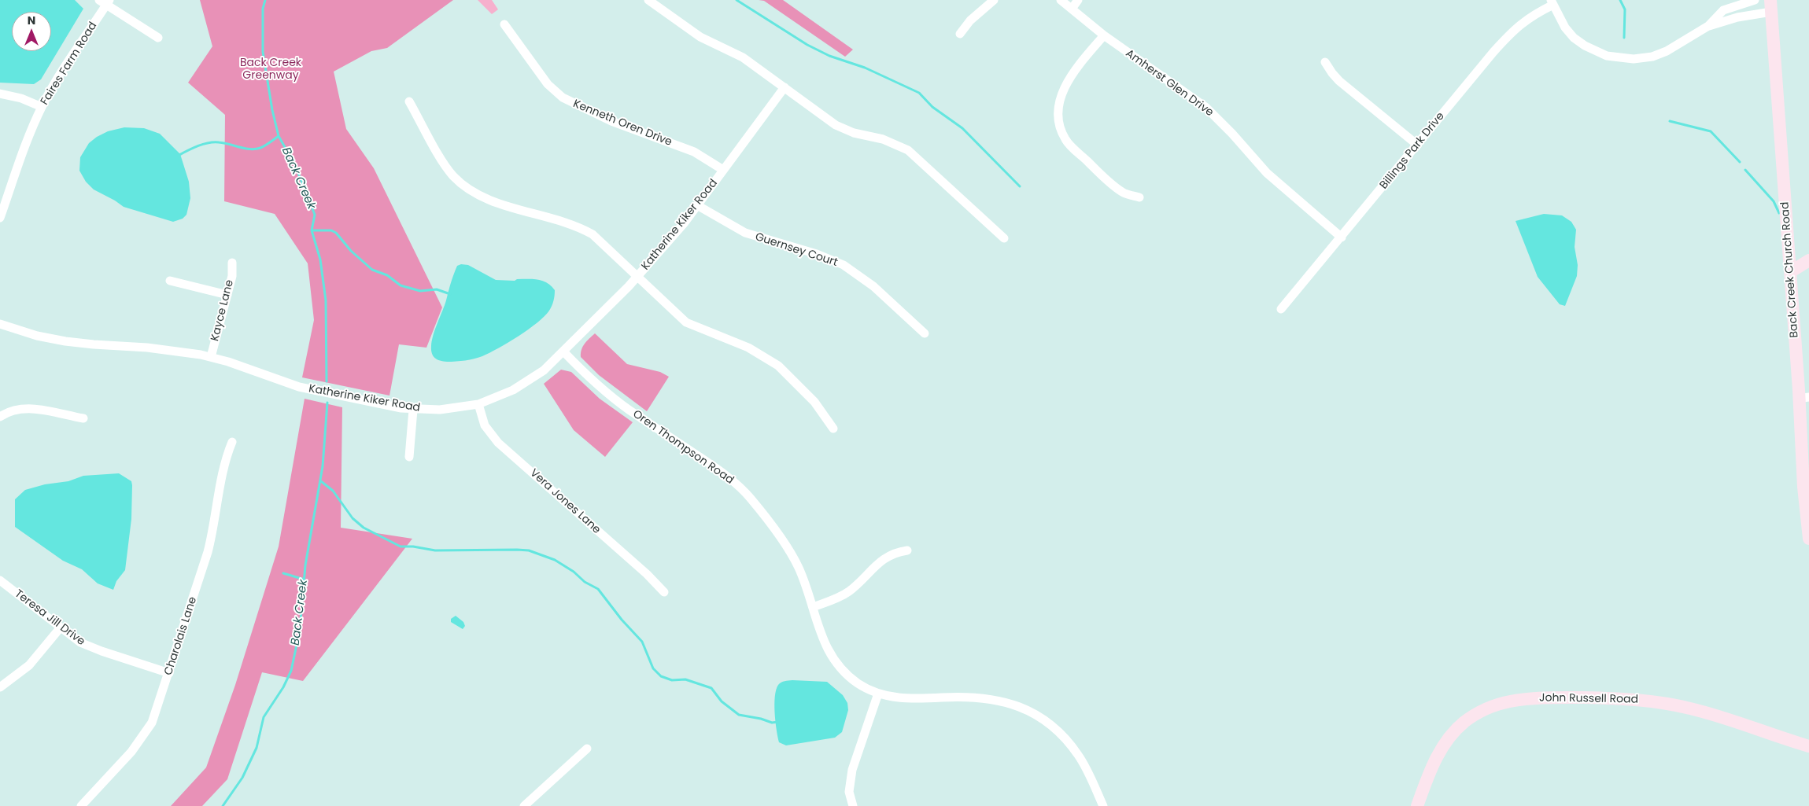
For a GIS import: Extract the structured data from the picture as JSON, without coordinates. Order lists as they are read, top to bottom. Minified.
{"streets":{"street":["Faires Farm Road","Amherst Glen Drive","Kenneth Oren Drive","Billings Park Drive","Katherine Kiker Road","Guernsey Court","Back Creek Church Road","Kayce Lane","Oren Thompson Road","Vera Jones Lane","Teresa Jill Drive","Charolais Lane","John Russell Road"]},"crossings":[["Amherst Glen Drive","Billings Park Drive"],["Kenneth Oren Drive","Katherine Kiker Road"],["Katherine Kiker Road","Guernsey Court"],["Katherine Kiker Road","Kayce Lane"],["Katherine Kiker Road","Oren Thompson Road"],["Katherine Kiker Road","Vera Jones Lane"],["Teresa Jill Drive","Charolais Lane"]],"water":["Back Creek"],"parks":["Back Creek Greenway"],"north":"top"}
